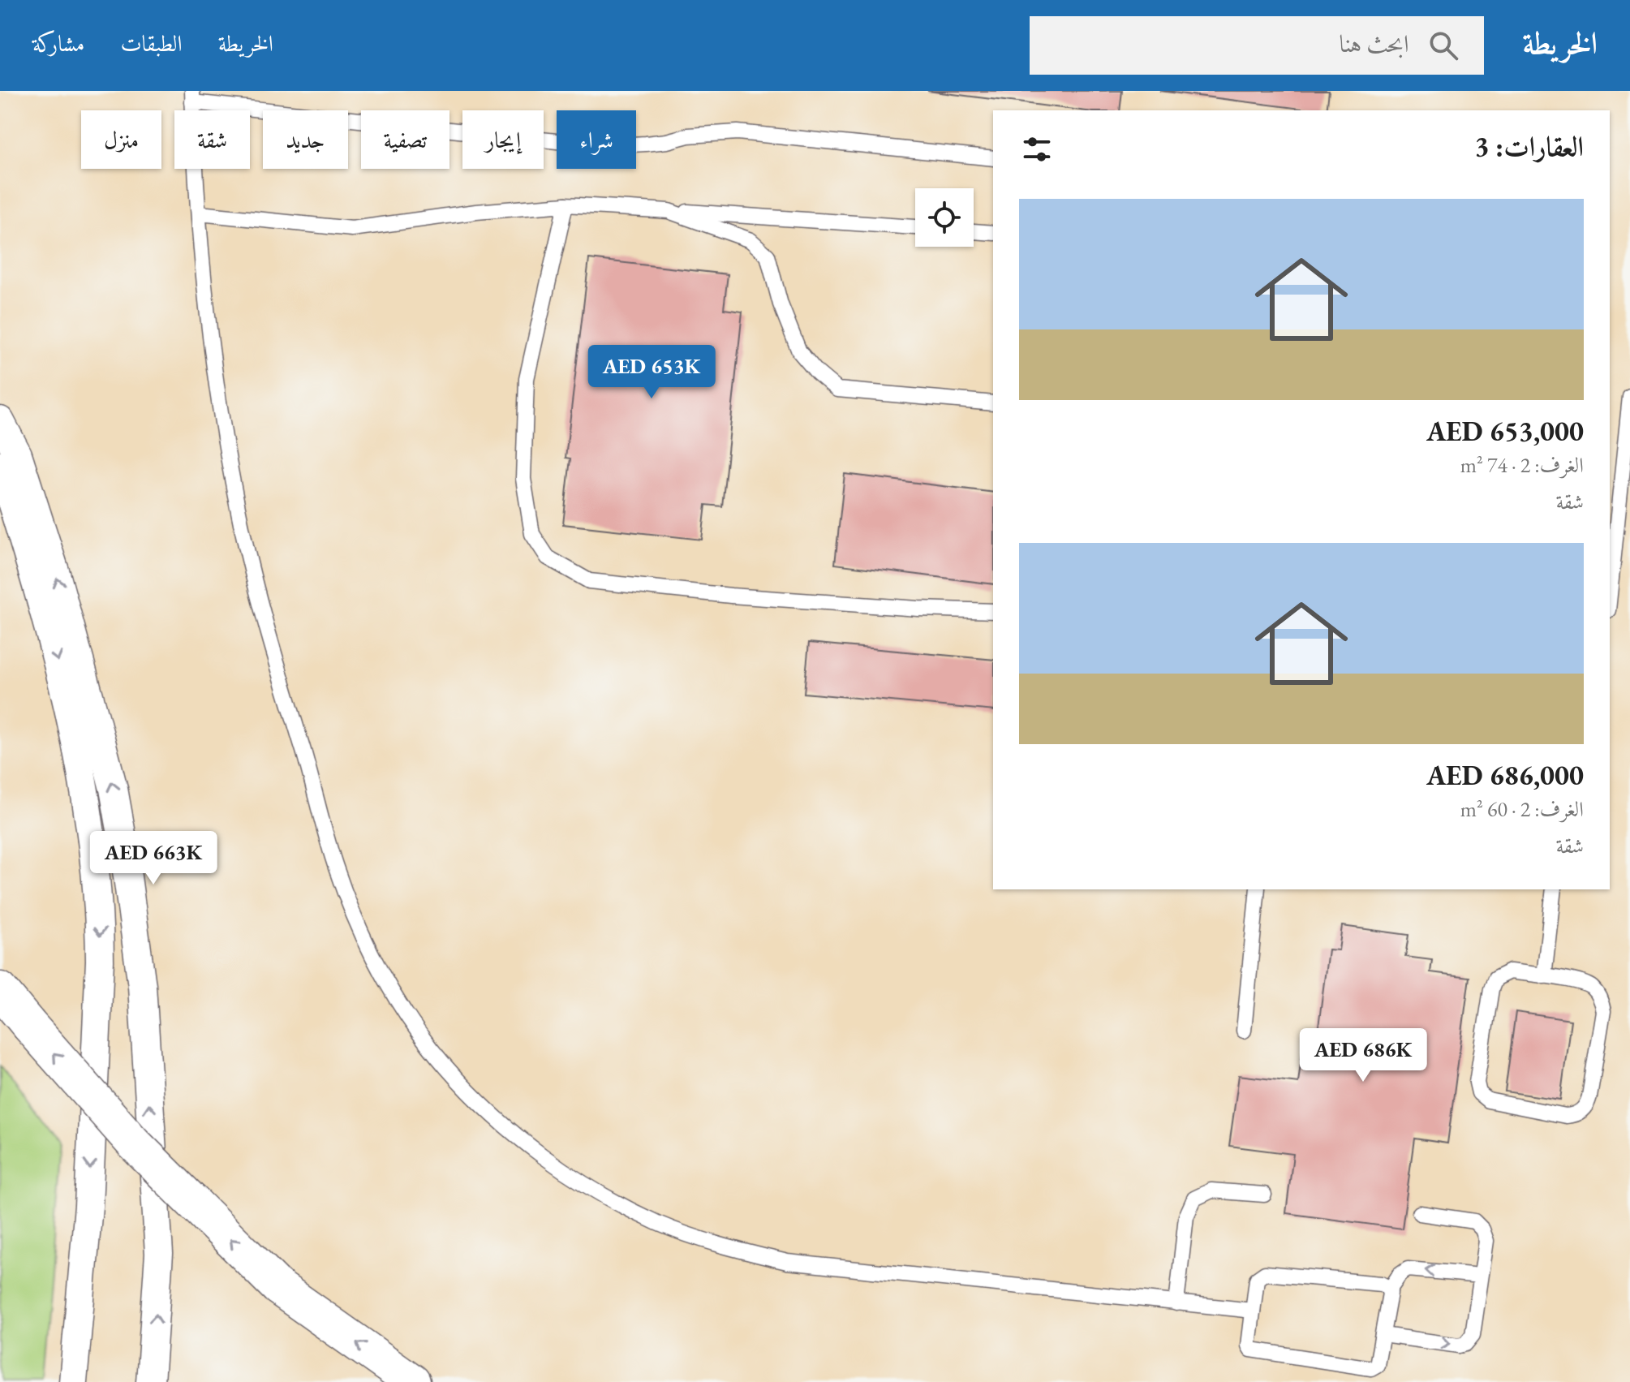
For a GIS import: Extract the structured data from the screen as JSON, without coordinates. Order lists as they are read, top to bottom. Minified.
{"page":{"header":"الخريطة","search":"ابحث هنا","nav":["الخريطة","الطبقات","مشاركة"],"chip":["شراء","إيجار","تصفية","جديد","شقة","منزل"],"heading":"العقارات: 3","list":[{"name":"AED 653,000","note":"الغرف: 2 · 74 m² · شقة"},{"name":"AED 686,000","note":"الغرف: 2 · 60 m² · شقة"}],"price":["AED 653K","AED 663K","AED 686K"]}}
